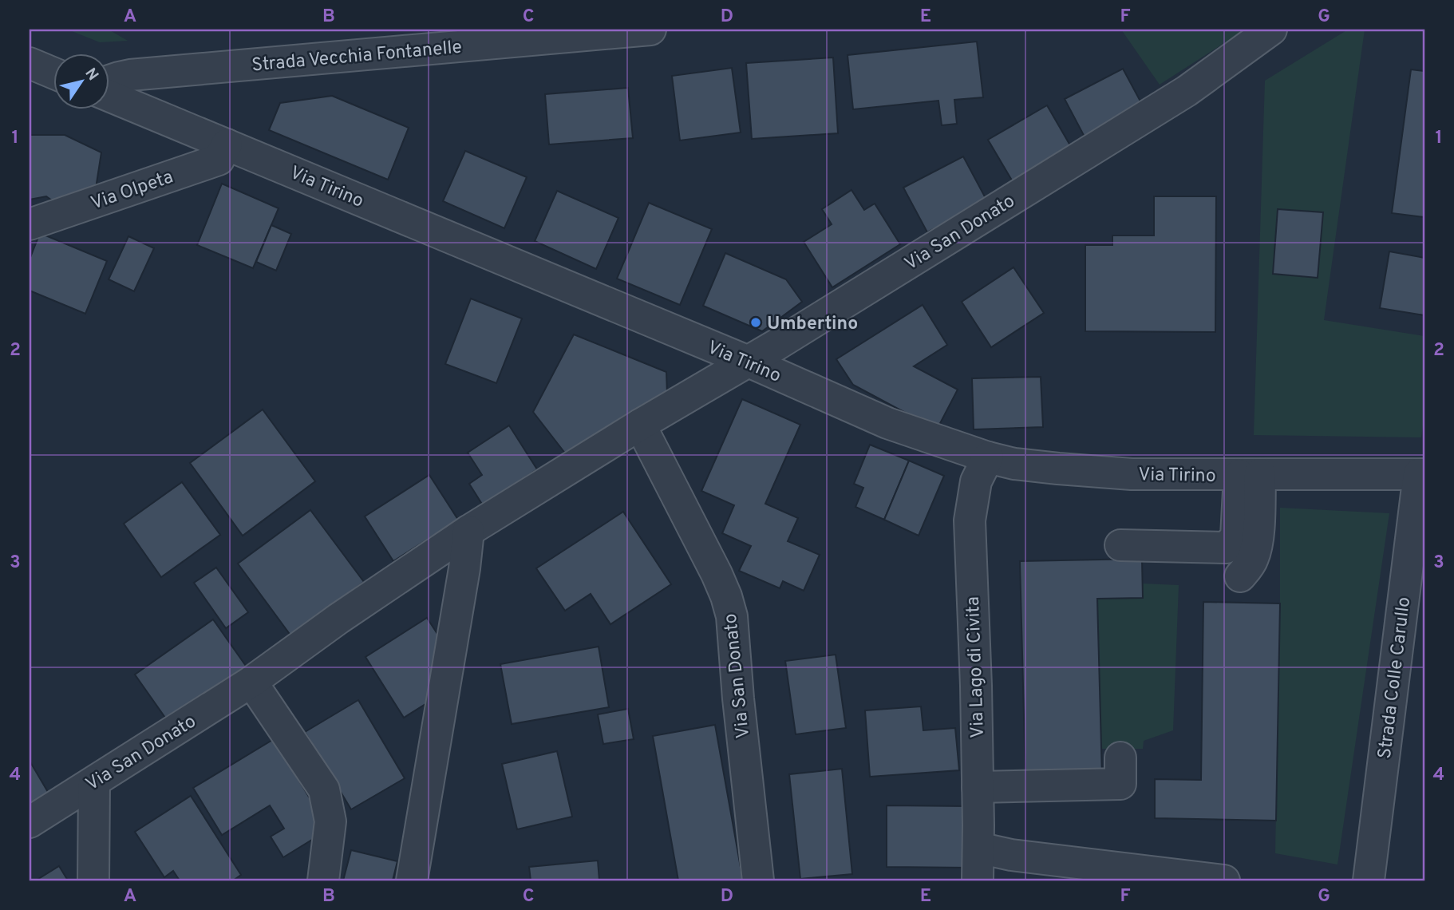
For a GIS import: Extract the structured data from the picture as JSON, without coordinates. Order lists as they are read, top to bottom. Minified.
{"streets":{"street":["Strada Vecchia Fontanelle","Via Tirino","Via Olpeta","Via San Donato","Via Lago di Civita","Strada Colle Carullo"]},"crossings":[["Via Tirino","Via Olpeta"],["Via Tirino","Via San Donato"],["Via Tirino","Via Lago di Civita"],["Via Tirino","Strada Colle Carullo"]],"places":["Umbertino"],"north":"top right","grid":{"columns":["A","B","C","D","E","F","G"],"rows":["1","2","3","4"]}}
